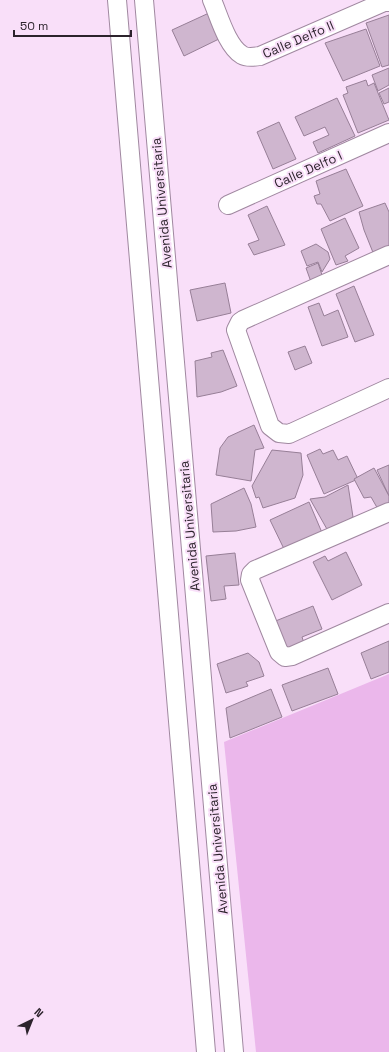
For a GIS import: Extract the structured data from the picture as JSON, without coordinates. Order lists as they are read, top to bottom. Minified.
{"streets":{"street":["Calle Delfo II","Calle Delfo I","Avenida Universitaria"]},"scale_bar":"50 m","north":"top right"}
